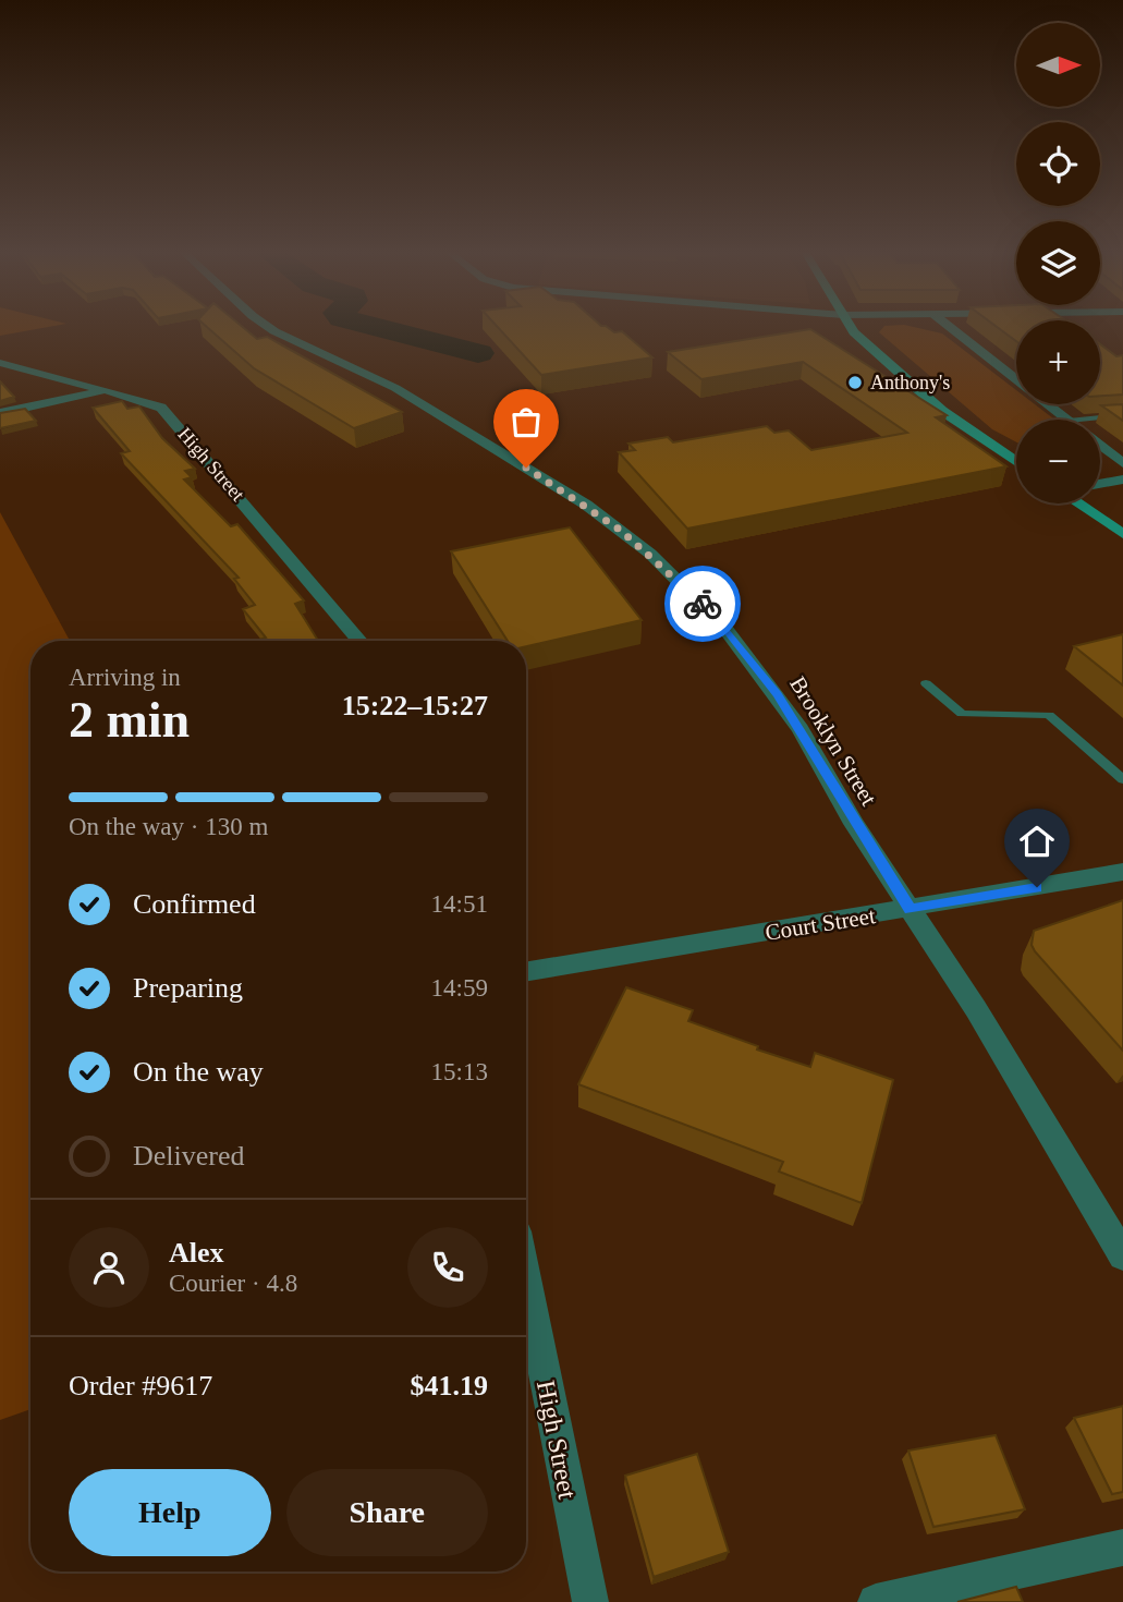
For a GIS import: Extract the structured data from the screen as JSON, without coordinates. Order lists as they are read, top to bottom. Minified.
{"streets":{"street":["High Street","Brooklyn Street","Court Street"]},"crossings":[["Brooklyn Street","Court Street"]],"places":["Anthony's"],"north":"right","page":{"map_buttons":["+","−"],"heading":["2 min","Arriving in","15:22–15:27"],"panel":["Alex","Courier · 4.8","Order #9617","$41.19"],"bar":"On the way · 130 m","list":[["Confirmed","14:51"],["Preparing","14:59"],["On the way","15:13"],"Delivered"],"buttons":["Help","Share"]}}
